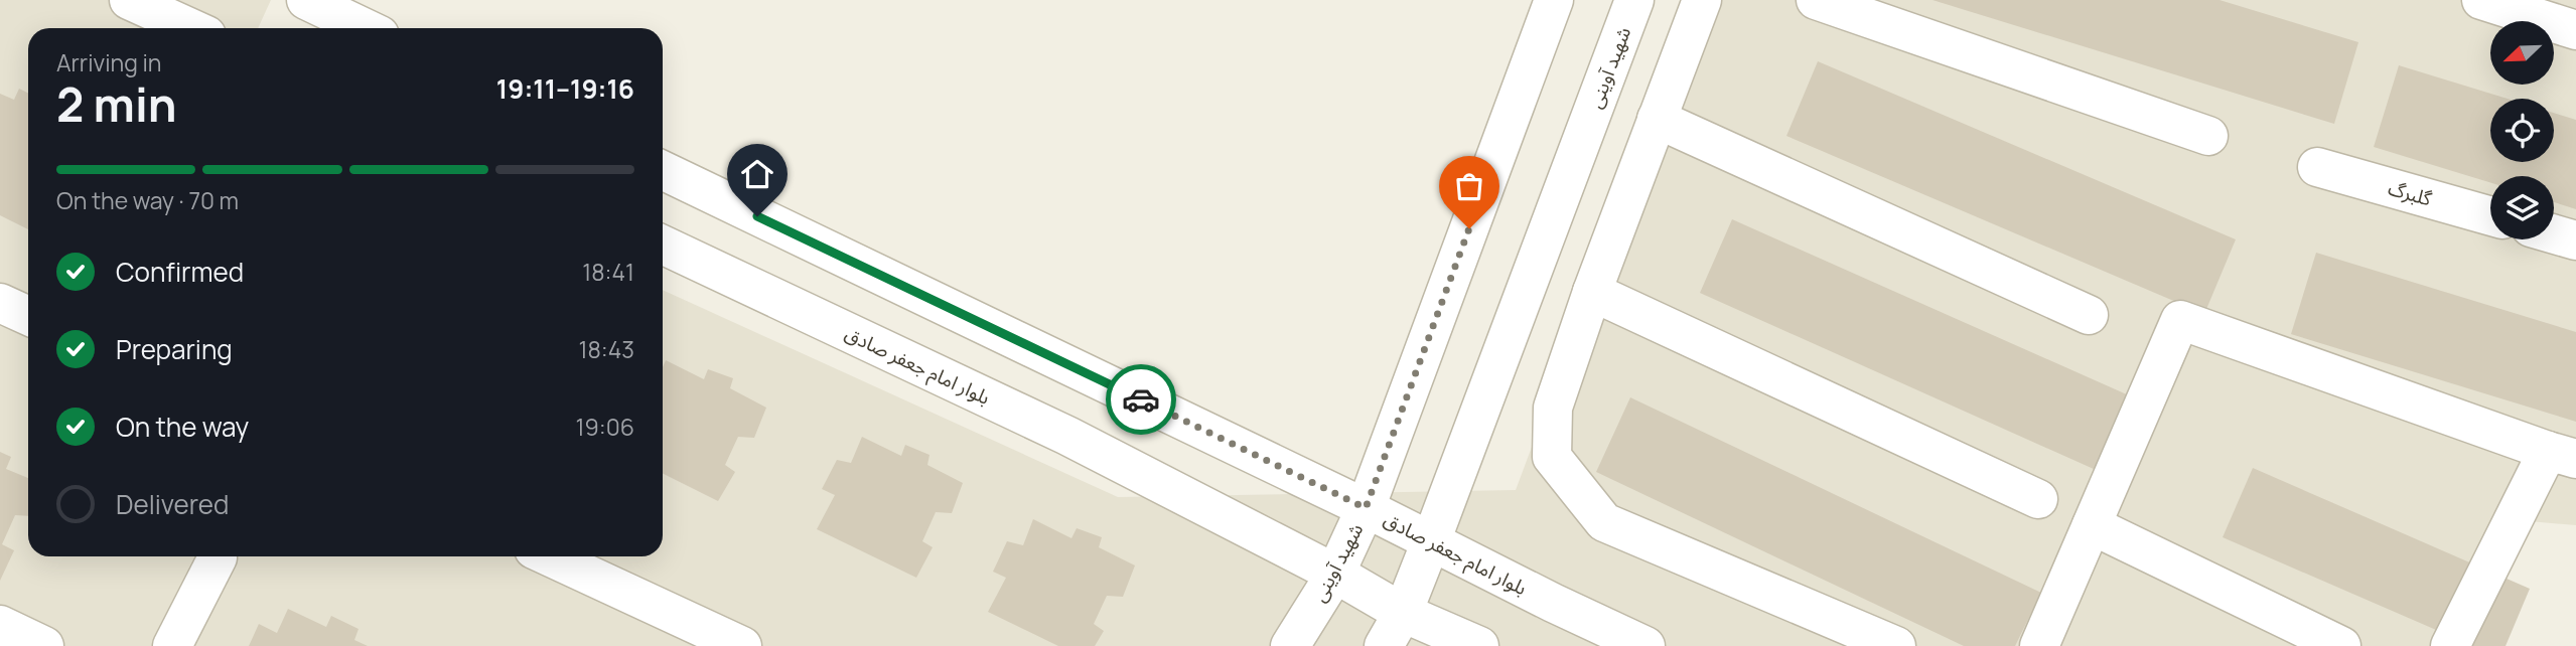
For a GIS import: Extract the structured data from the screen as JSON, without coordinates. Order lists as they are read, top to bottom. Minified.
{"streets":{"street":["شهید آوینی","گلبرگ","بلوار امام جعفر صادق"]},"crossings":[["شهید آوینی","بلوار امام جعفر صادق"]],"north":"bottom left","page":{"heading":["2 min","Arriving in","19:11–19:16"],"bar":"On the way · 70 m","list":[["Confirmed","18:41"],["Preparing","18:43"],["On the way","19:06"],"Delivered"]}}
